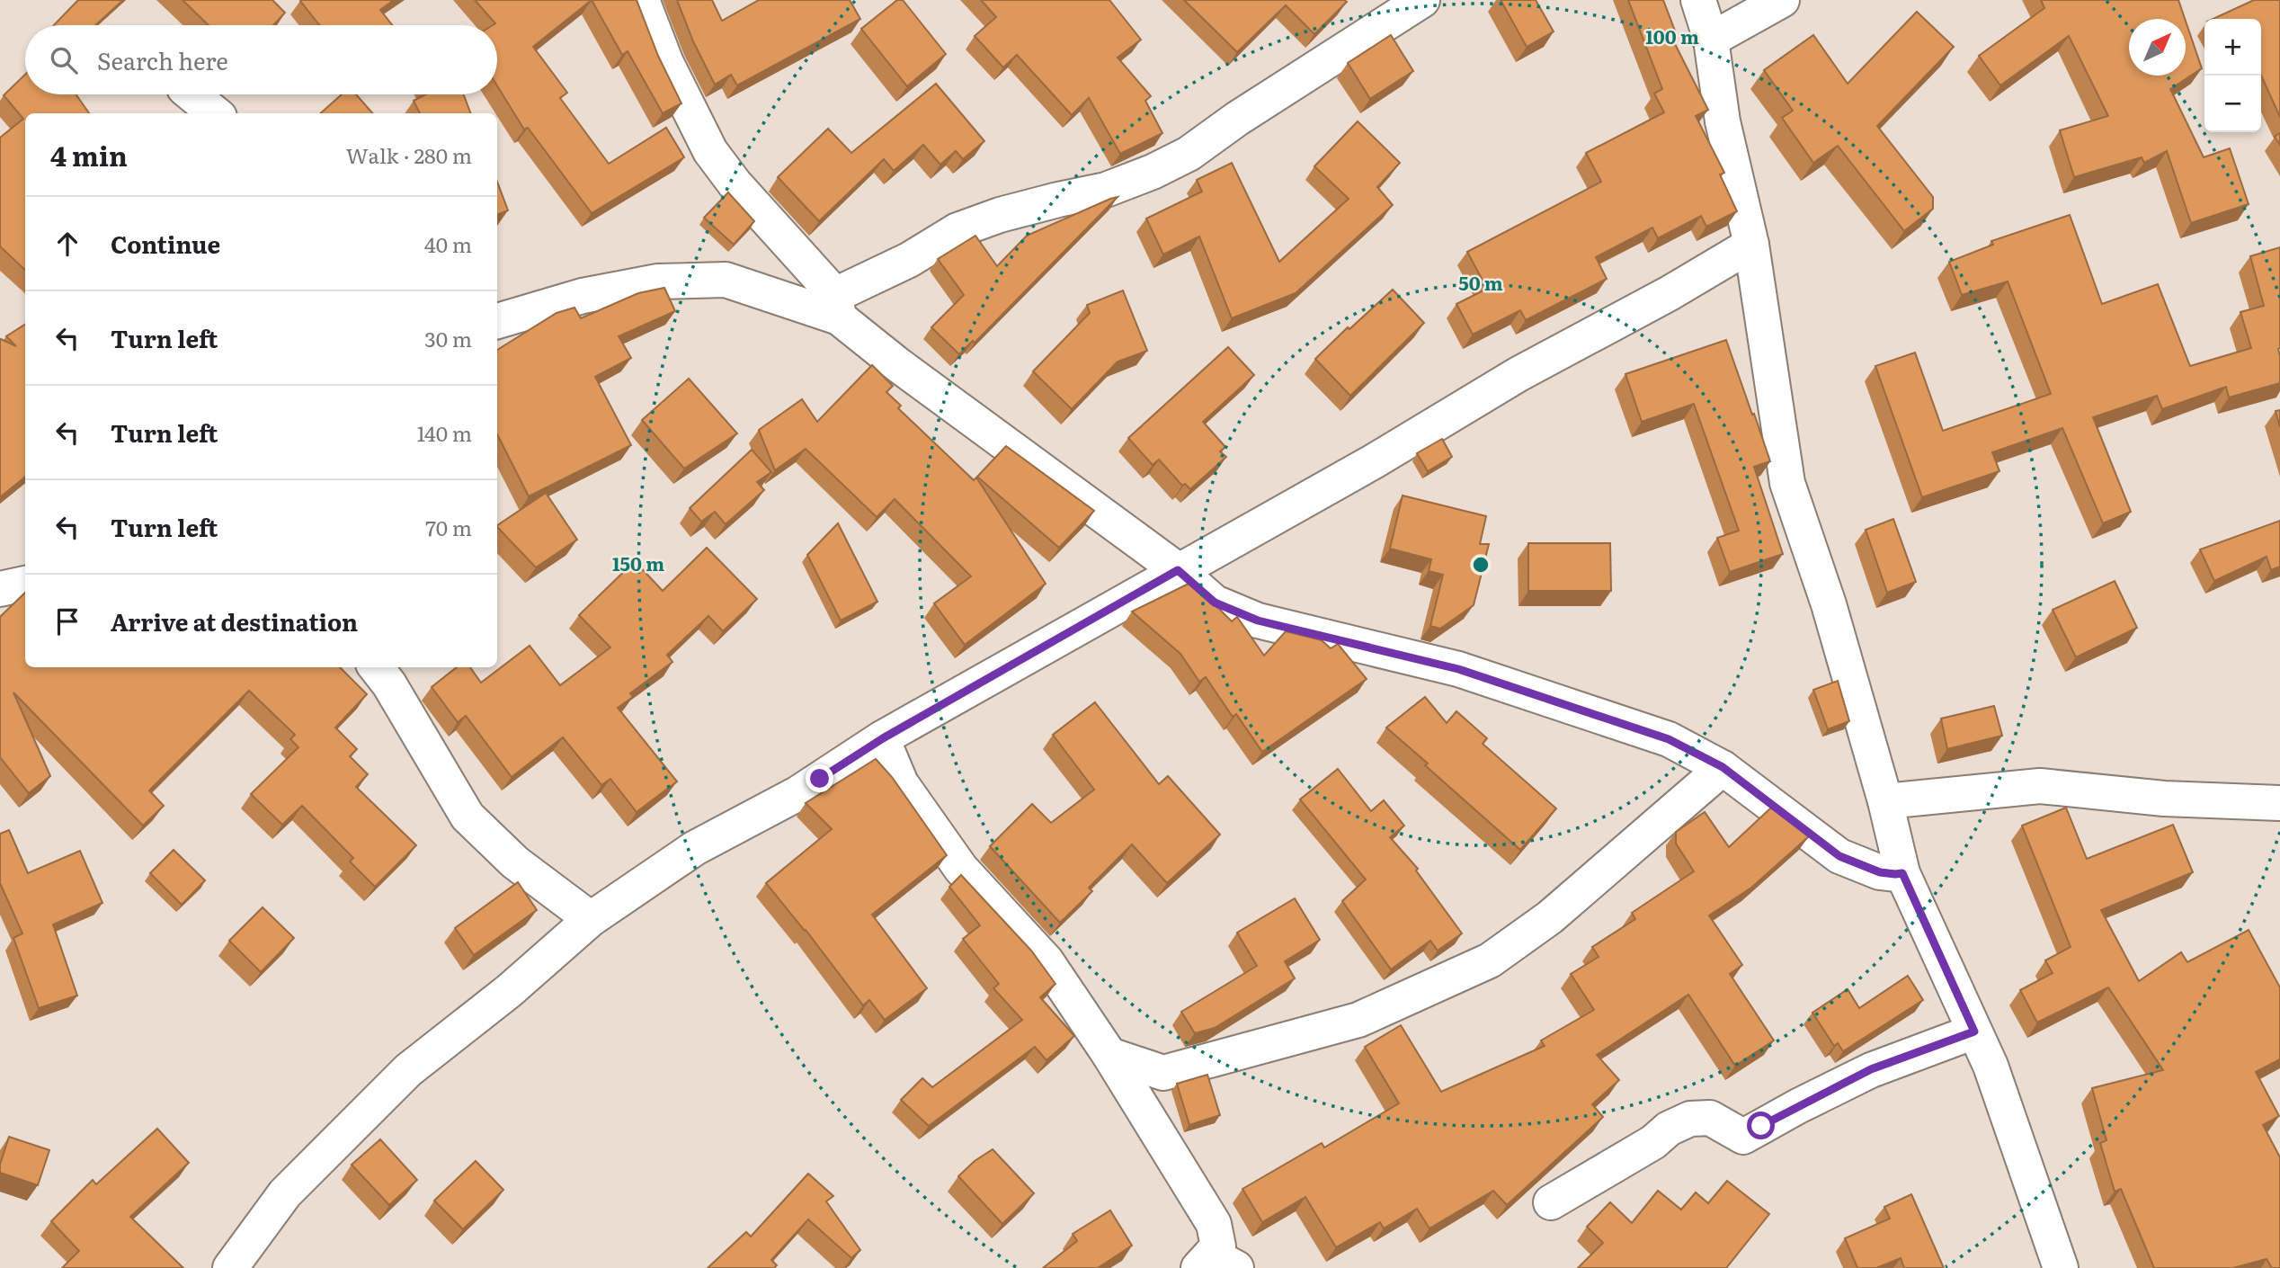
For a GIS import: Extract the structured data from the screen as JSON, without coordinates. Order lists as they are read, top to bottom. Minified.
{"north":"top right","page":{"map_buttons":["+","−"],"search":"Search here","heading":["4 min","Walk · 280 m"],"list":[["Continue","40 m"],["Turn left","30 m"],["Turn left","140 m"],["Turn left","70 m"],"Arrive at destination"]},"rings":["100 m","50 m","150 m"]}
